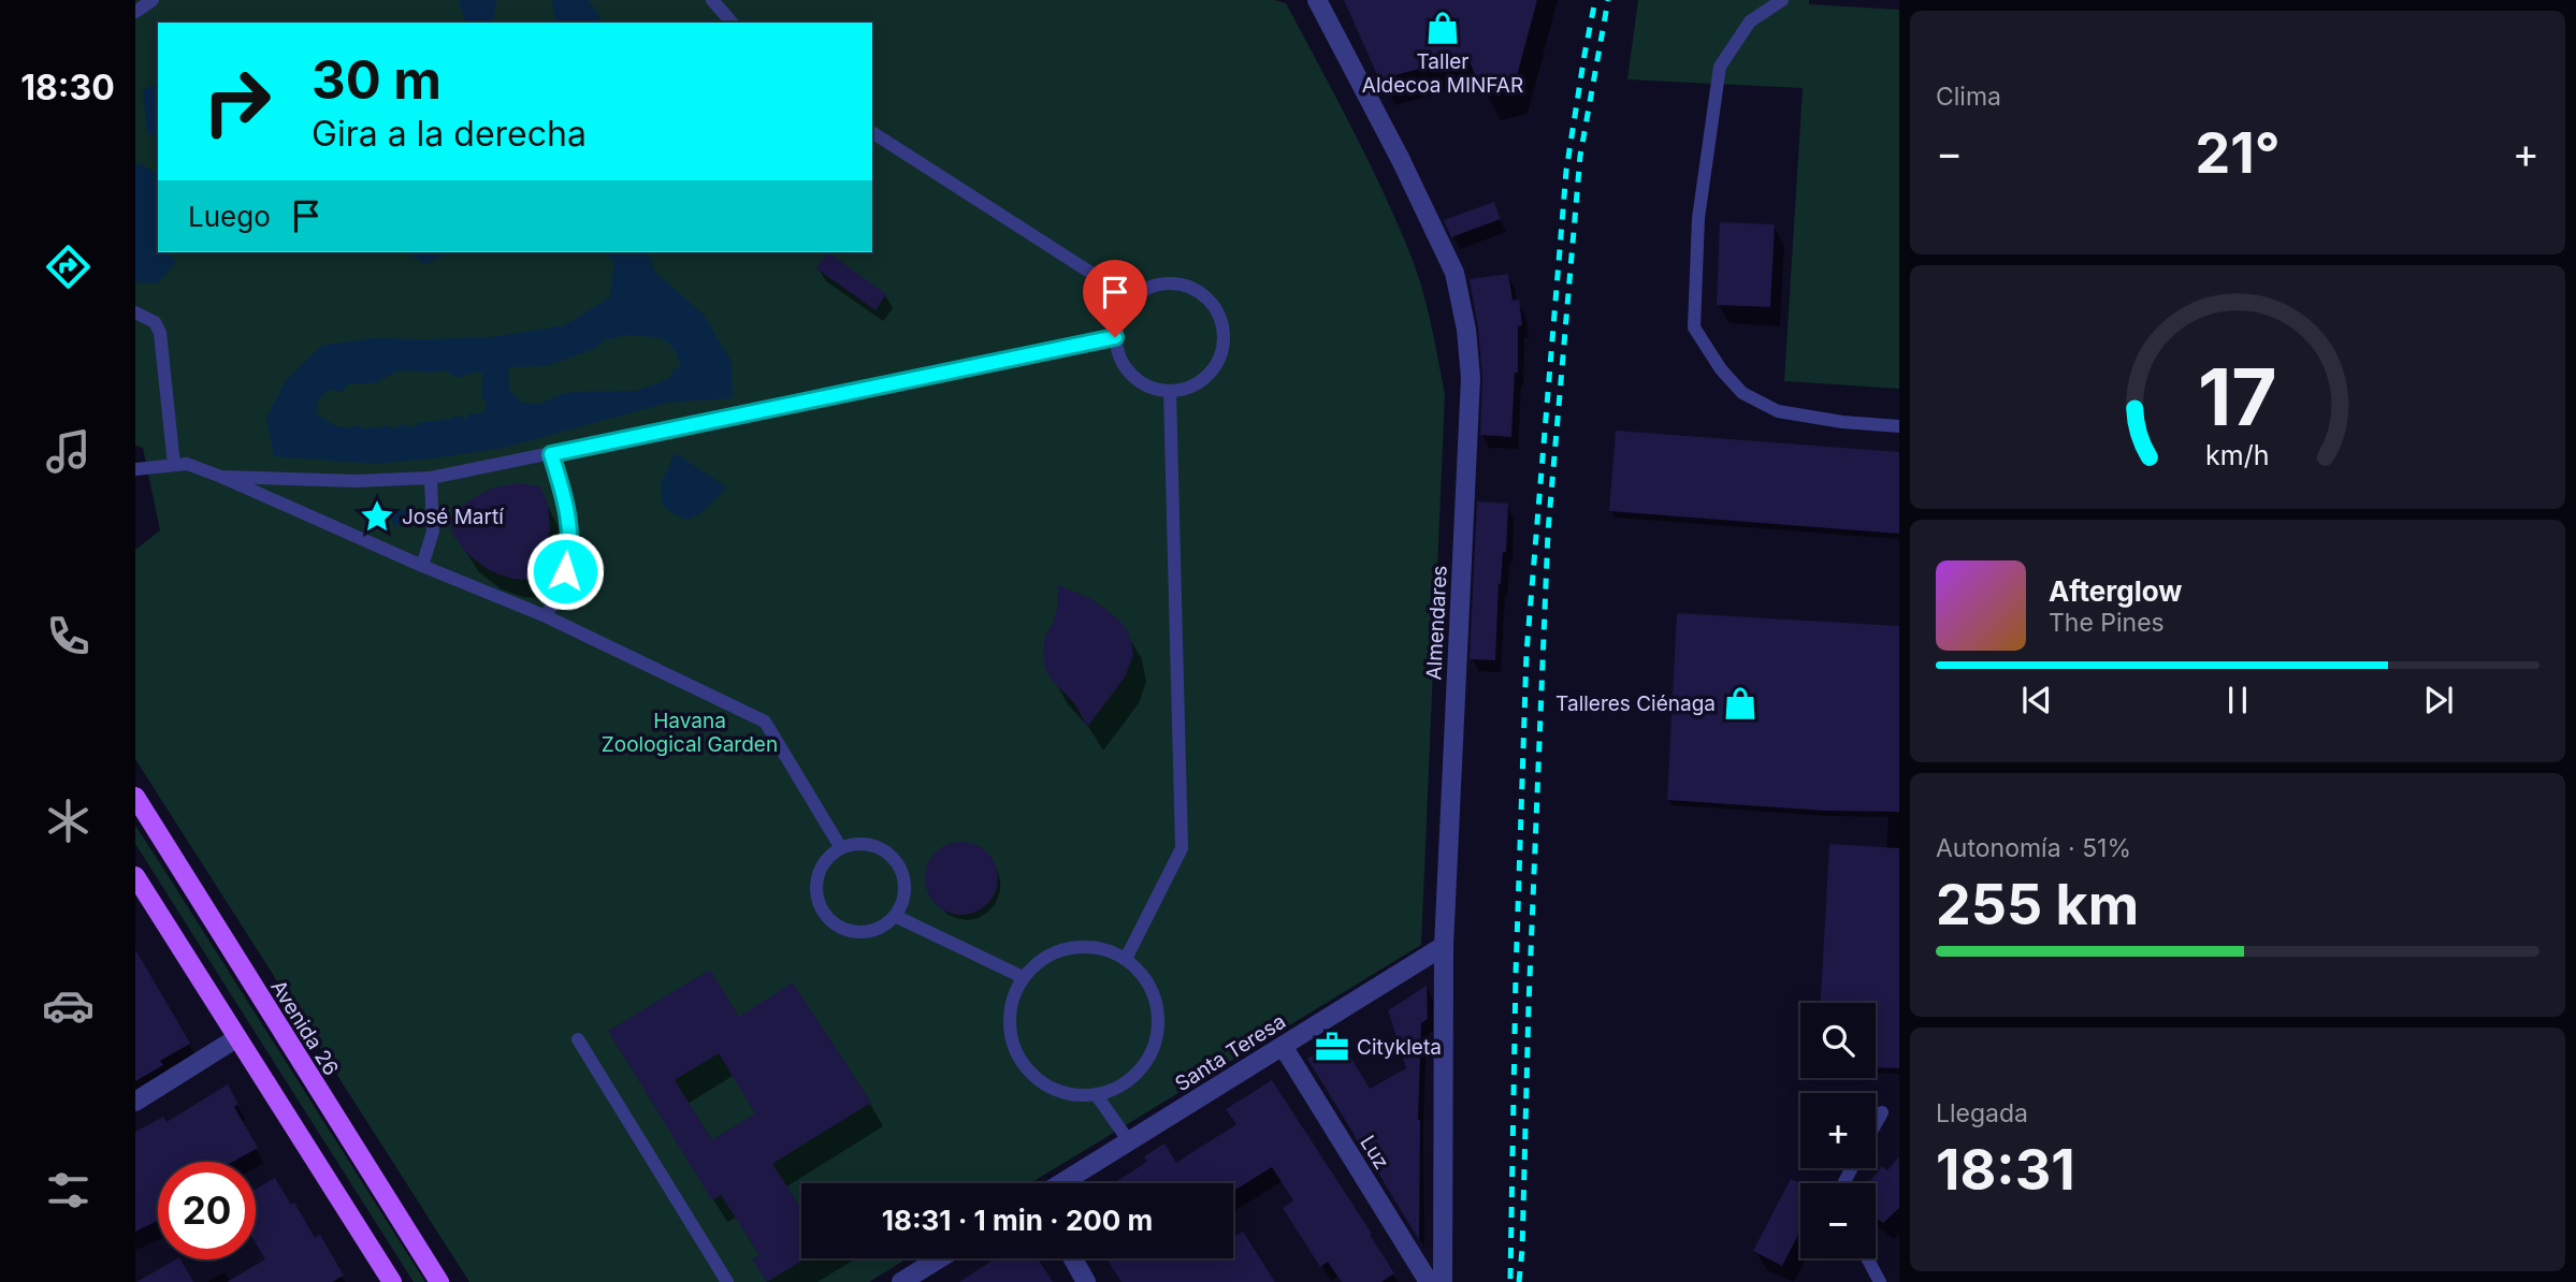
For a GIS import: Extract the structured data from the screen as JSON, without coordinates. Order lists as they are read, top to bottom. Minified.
{"streets":{"main road":["Avenida 26"],"street":["Almendares","Santa Teresa","Luz"]},"crossings":[["Almendares","Santa Teresa"],["Santa Teresa","Luz"]],"parks":["Havana Zoological Garden"],"places":{"shop":["Taller Aldecoa MINFAR","Talleres Ciénaga"],"place":["José Martí"],"office":["Citykleta"]},"page":{"tabs":"18:30","tile":["Clima",["Autonomía · 51%","255 km"],["Llegada","18:31"]],"turn":["30 m","Gira a la derecha"],"heat":["−","21°","+"],"then":"Luego","song":["Afterglow","The Pines"],"map_buttons":["+","−"],"limit":"20","trip":"18:31 · 1 min · 200 m","gauge":["17","km/h"]}}
